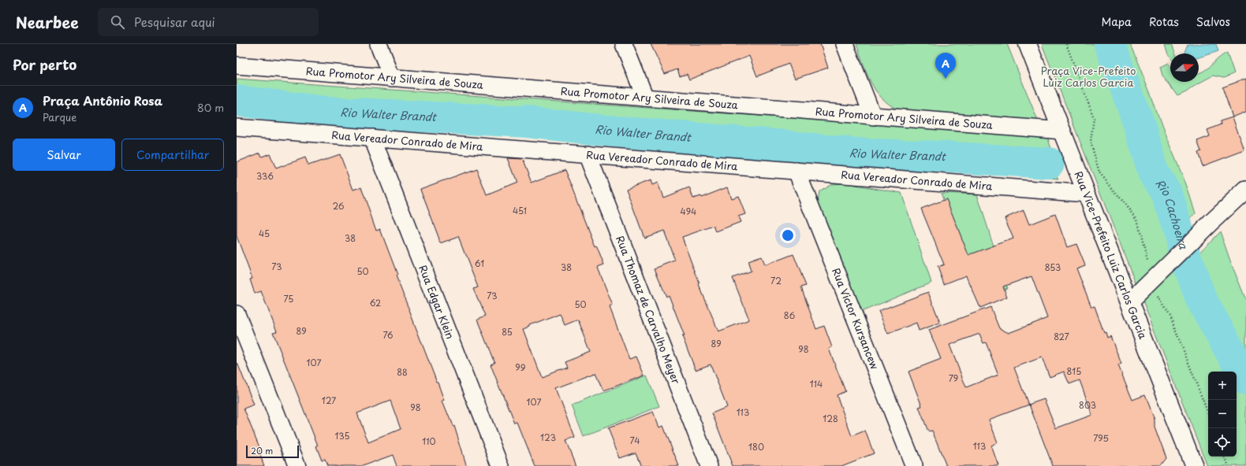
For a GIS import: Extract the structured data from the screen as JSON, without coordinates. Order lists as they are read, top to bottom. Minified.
{"streets":{"main road":["Rua Vice-Prefeito Luiz Carlos Garcia"],"street":["Rua Promotor Ary Silveira de Souza","Rua Vereador Conrado de Mira","Rua Edgar Klein","Rua Thomaz de Carvalho Meyer","Rua Victor Kursancew"]},"crossings":[["Rua Promotor Ary Silveira de Souza","Rua Vice-Prefeito Luiz Carlos Garcia"],["Rua Vereador Conrado de Mira","Rua Vice-Prefeito Luiz Carlos Garcia"],["Rua Vereador Conrado de Mira","Rua Edgar Klein"],["Rua Vereador Conrado de Mira","Rua Thomaz de Carvalho Meyer"],["Rua Vereador Conrado de Mira","Rua Victor Kursancew"]],"water":["Rio Walter Brandt","Rio Cachoeira"],"parks":["Praça Vice-Prefeito Luiz Carlos Garcia"],"house_numbers":["336","26","451","494","45","38","61","73","38","853","50","72","73","75","62","50","86","89","85","76","827","89","98","107","99","815","88","79","114","127","107","803","98","113","128","135","123","795","74","110","113","180"],"scale_bar":"20 m","north":"right","page":{"header":"Nearbee","search":"Pesquisar aqui","nav":["Mapa","Rotas","Salvos"],"heading":"Por perto","pins":"A","list":[{"mark":"A","name":"Praça Antônio Rosa","note":"Parque","value":"80 m"}],"buttons":["Salvar","Compartilhar"],"map_buttons":["+","−"],"scale":"20 m"}}
